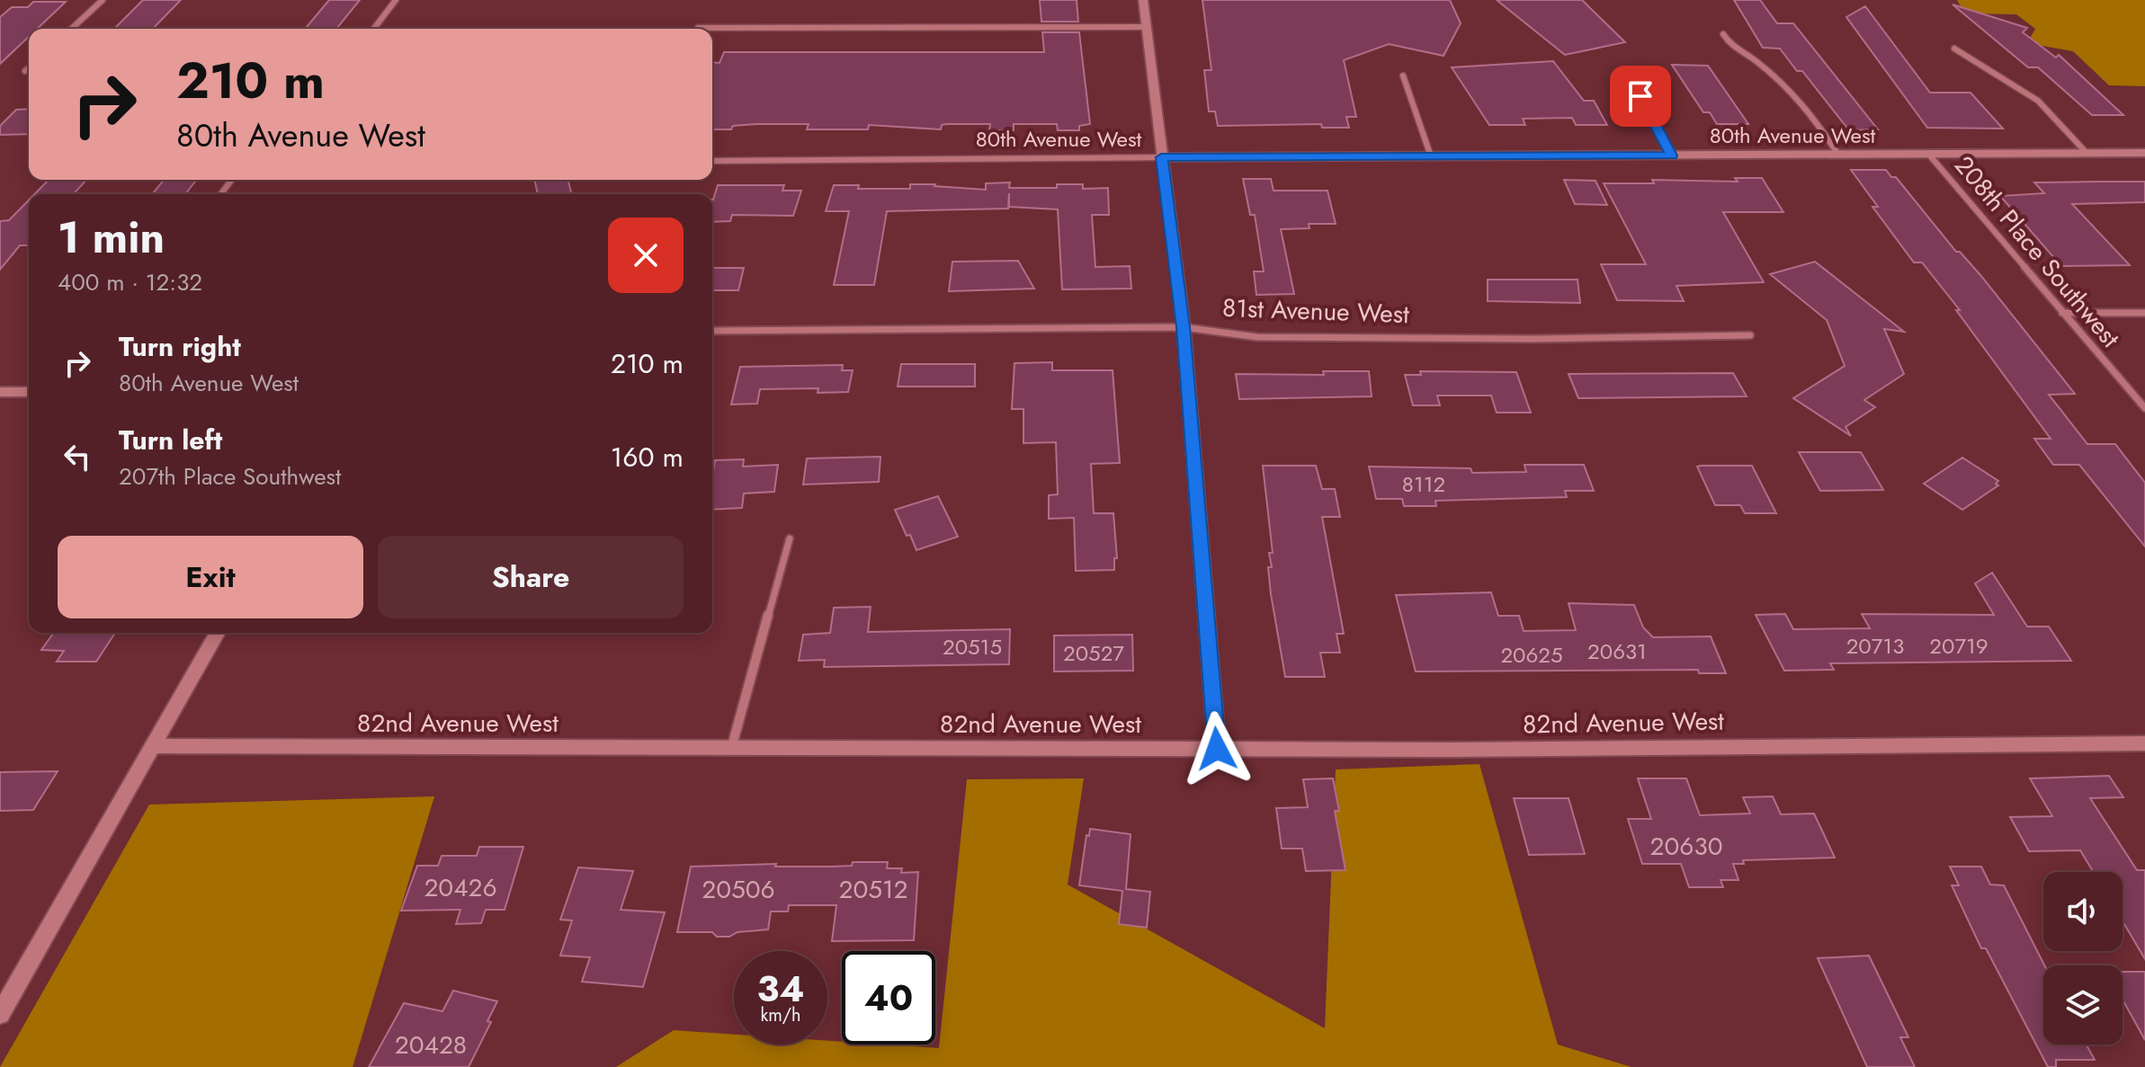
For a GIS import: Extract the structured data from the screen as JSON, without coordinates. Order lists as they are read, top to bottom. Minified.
{"streets":{"street":["80th Avenue West","208th Place Southwest","81st Avenue West","82nd Avenue West"]},"crossings":[["80th Avenue West","208th Place Southwest"]],"house_numbers":["8112","20713","20719","20515","20631","20527","20625","20630","20426","20506","20512","20428"],"page":{"turn":["210 m","80th Avenue West"],"heading":["1 min","400 m · 12:32"],"list":[{"name":"Turn right","note":"80th Avenue West","value":"210 m"},{"name":"Turn left","note":"207th Place Southwest","value":"160 m"}],"buttons":["Exit","Share"],"speed":"34 km/h","limit":"40"}}
